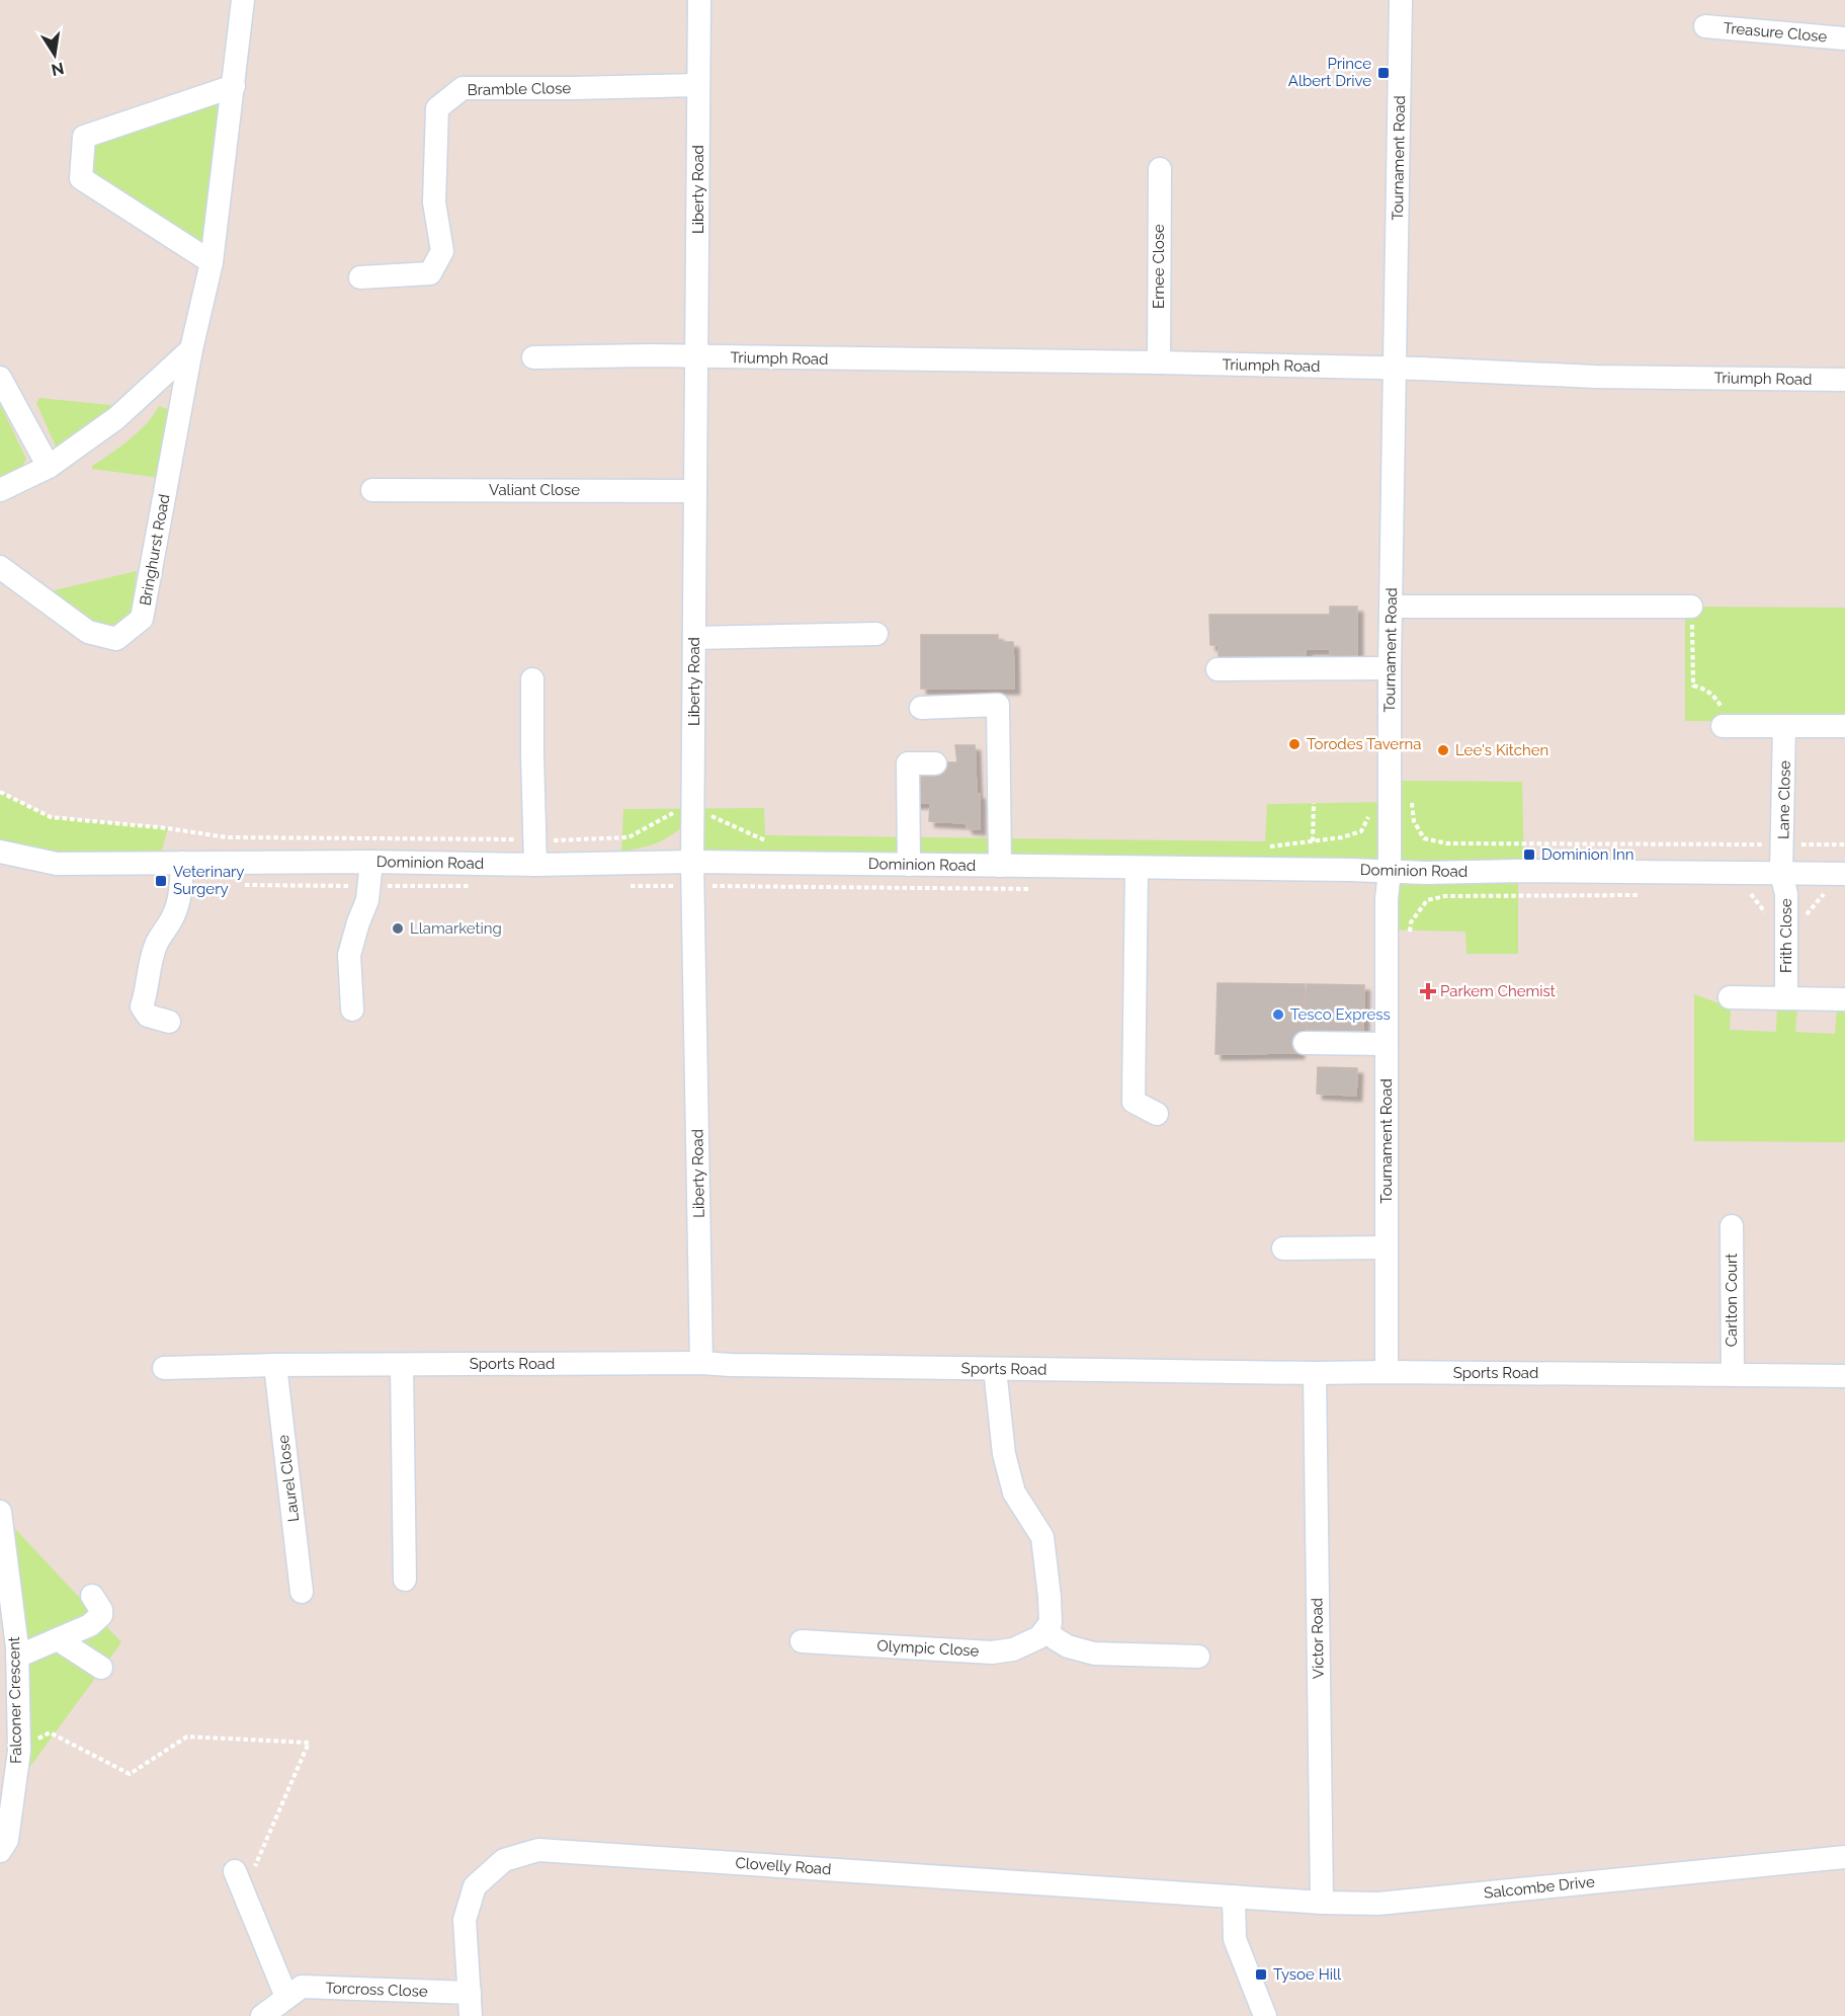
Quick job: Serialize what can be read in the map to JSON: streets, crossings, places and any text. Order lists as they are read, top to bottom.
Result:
{
  "streets": {
    "street": [
      "Treasure Close",
      "Bramble Close",
      "Tournament Road",
      "Liberty Road",
      "Ernee Close",
      "Triumph Road",
      "Valiant Close",
      "Bringhurst Road",
      "Lane Close",
      "Dominion Road",
      "Frith Close",
      "Carlton Court",
      "Sports Road",
      "Laurel Close",
      "Victor Road",
      "Olympic Close",
      "Falconer Crescent",
      "Clovelly Road",
      "Salcombe Drive",
      "Torcross Close"
    ]
  },
  "crossings": [
    ["Bramble Close", "Liberty Road"],
    ["Tournament Road", "Triumph Road"],
    ["Tournament Road", "Dominion Road"],
    ["Tournament Road", "Sports Road"],
    ["Liberty Road", "Triumph Road"],
    ["Liberty Road", "Valiant Close"],
    ["Liberty Road", "Dominion Road"],
    ["Liberty Road", "Sports Road"],
    ["Ernee Close", "Triumph Road"],
    ["Lane Close", "Dominion Road"],
    ["Lane Close", "Frith Close"],
    ["Dominion Road", "Frith Close"],
    ["Carlton Court", "Sports Road"],
    ["Sports Road", "Laurel Close"],
    ["Sports Road", "Victor Road"],
    ["Victor Road", "Salcombe Drive"],
    ["Clovelly Road", "Salcombe Drive"],
    ["Clovelly Road", "Torcross Close"]
  ],
  "places": {
    "transit": [
      "Prince Albert Drive",
      "Dominion Inn",
      "Veterinary Surgery",
      "Tysoe Hill"
    ],
    "other": [
      "Torodes Taverna",
      "Lee's Kitchen",
      "Llamarketing",
      "Tesco Express"
    ],
    "health": ["Parkem Chemist"]
  },
  "north": "bottom"
}
